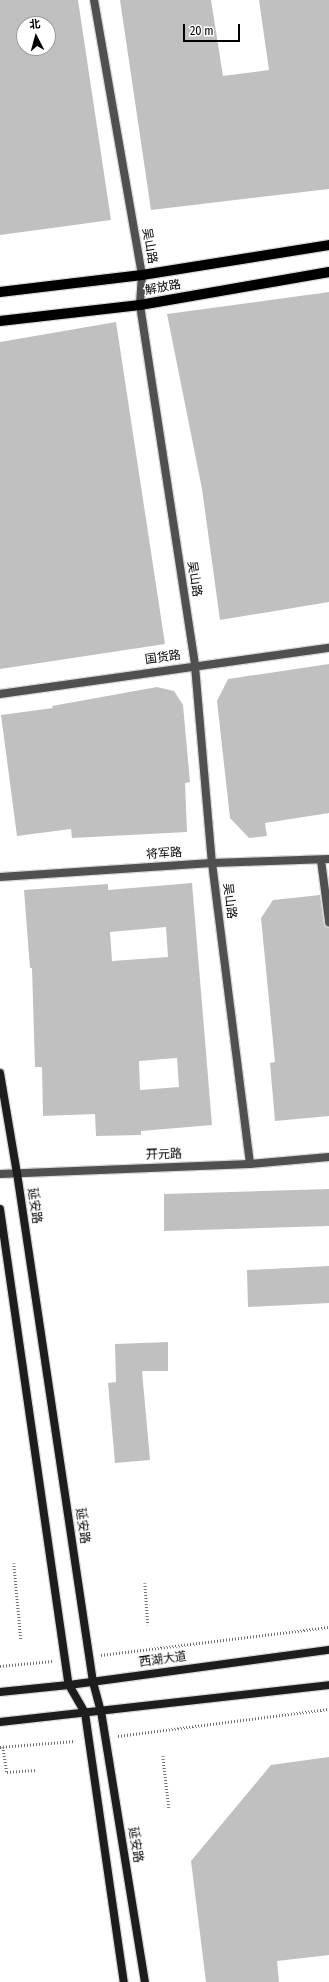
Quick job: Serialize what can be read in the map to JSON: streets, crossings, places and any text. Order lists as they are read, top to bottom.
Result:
{
  "streets": {
    "main road": ["解放路", "延安路", "西湖大道"],
    "street": [
      "吴山路",
      "国货路",
      "将军路",
      "开元路"
    ]
  },
  "crossings": [
    ["吴山路", "解放路"],
    ["吴山路", "国货路"],
    ["吴山路", "将军路"],
    ["吴山路", "开元路"],
    ["开元路", "延安路"],
    ["延安路", "西湖大道"]
  ],
  "scale_bar": "20 m",
  "north": "top"
}
